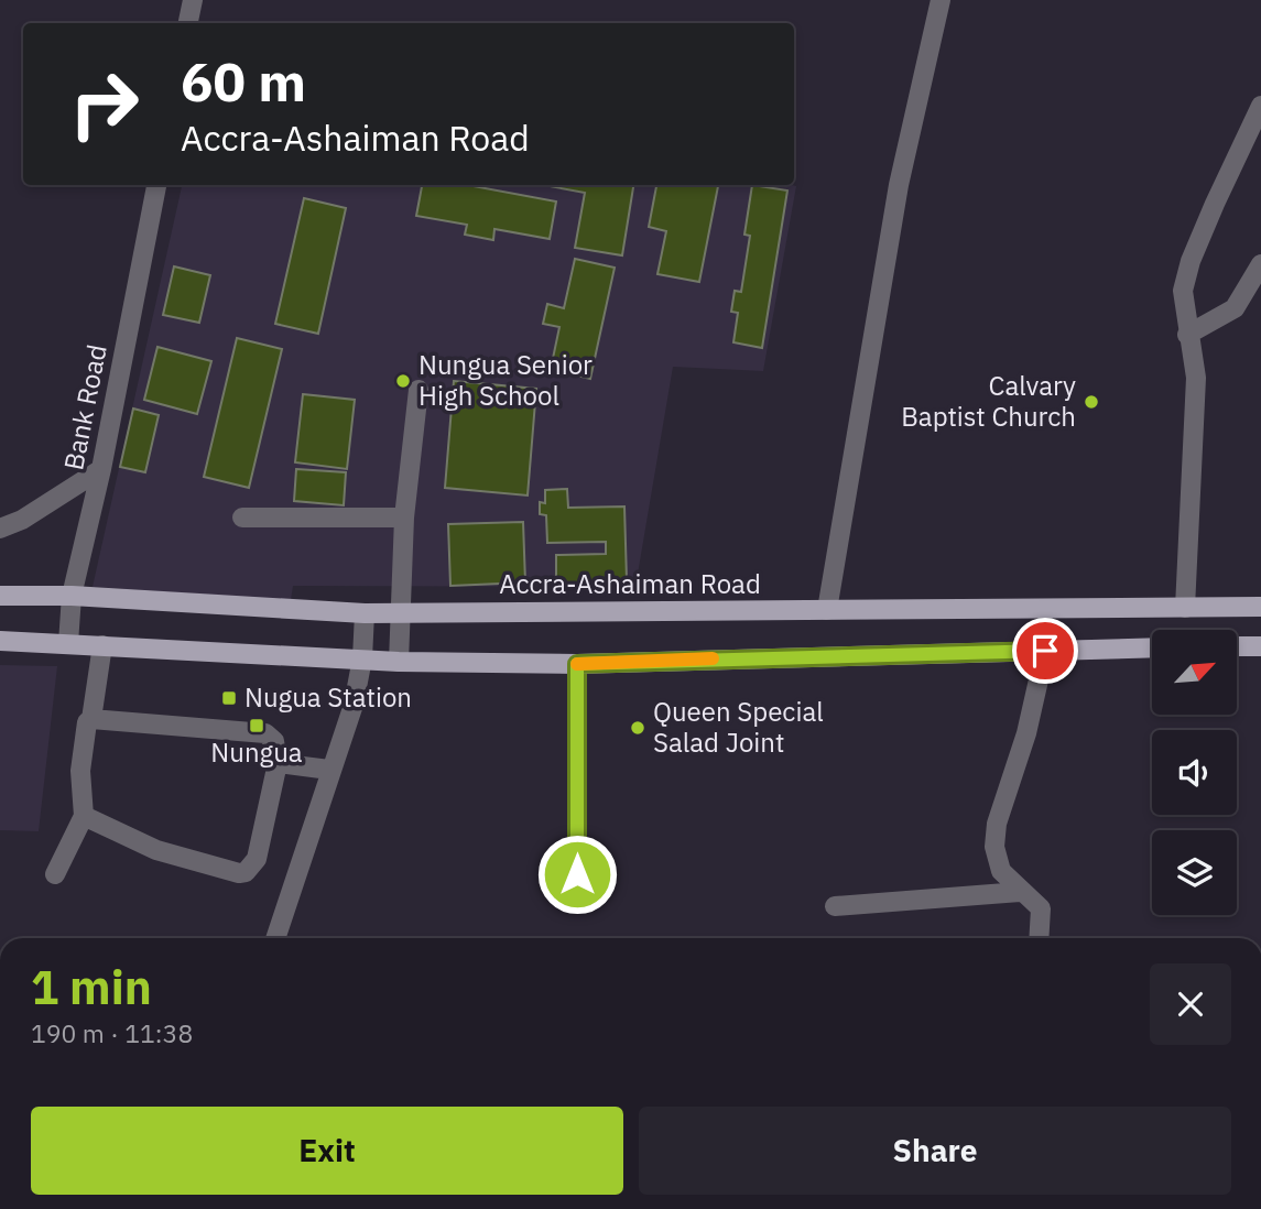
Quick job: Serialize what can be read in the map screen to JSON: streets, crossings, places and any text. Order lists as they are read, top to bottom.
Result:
{
  "streets": {
    "main road": ["Accra-Ashaiman Road"],
    "street": ["Bank Road"]
  },
  "crossings": [
    ["Bank Road", "Accra-Ashaiman Road"]
  ],
  "places": {
    "other": ["Nungua Senior High School", "Calvary Baptist Church", "Queen Special Salad Joint"],
    "transit": ["Nugua Station", "Nungua"]
  },
  "north": "top right",
  "page": {
    "turn": ["60 m", "Accra-Ashaiman Road"],
    "heading": ["1 min", "190 m · 11:38"],
    "buttons": ["Exit", "Share"]
  }
}
